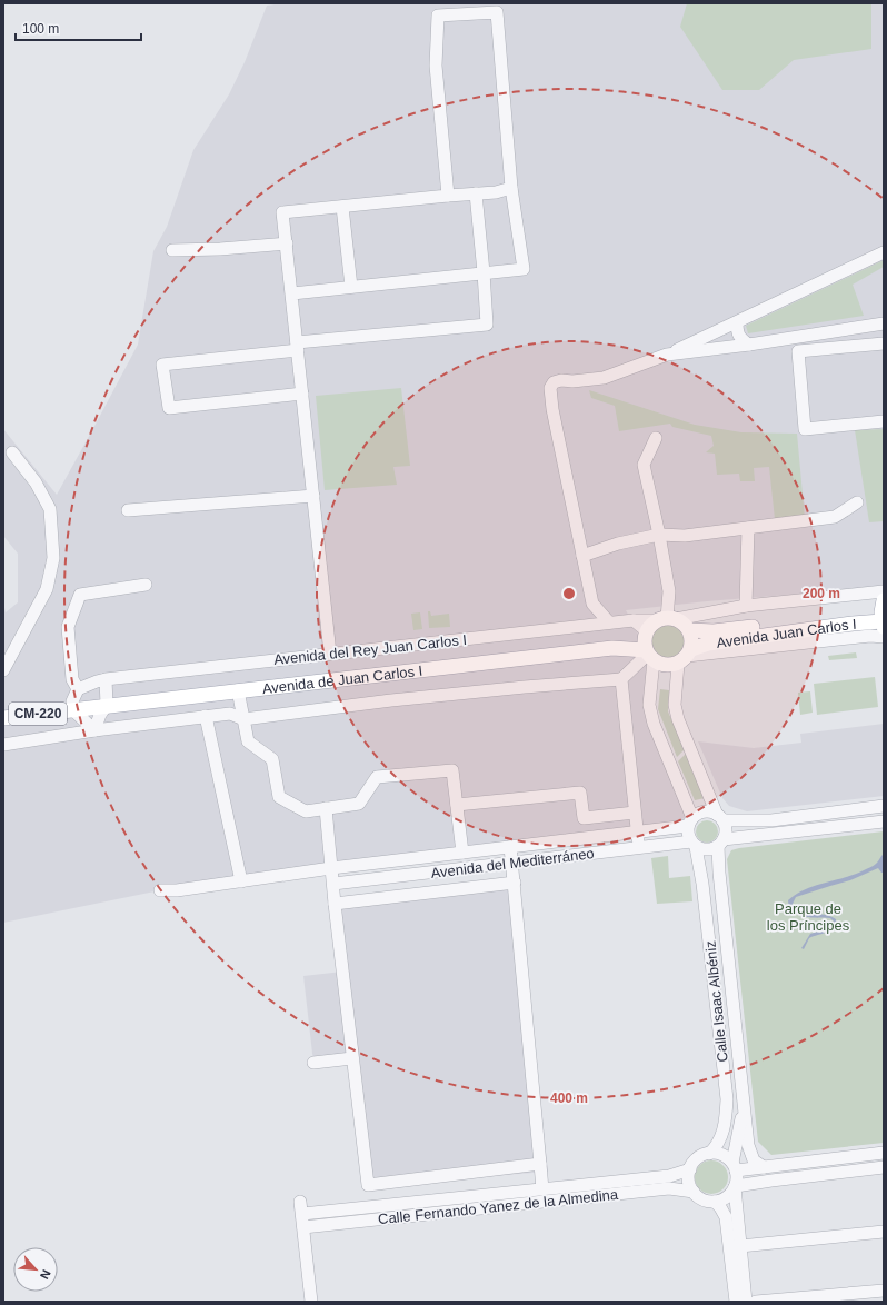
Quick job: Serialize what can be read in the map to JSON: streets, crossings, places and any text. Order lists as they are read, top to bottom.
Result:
{
  "streets": {
    "main road": ["Avenida Juan Carlos I", "Avenida de Juan Carlos I", "CM-220"],
    "street": [
      "Avenida del Rey Juan Carlos I",
      "Avenida del Mediterráneo",
      "Calle Isaac Albéniz",
      "Calle Fernando Yanez de la Almedina"
    ]
  },
  "crossings": [
    ["Avenida Juan Carlos I", "Avenida del Rey Juan Carlos I"],
    ["Avenida Juan Carlos I", "Avenida de Juan Carlos I"],
    ["Avenida del Rey Juan Carlos I", "Avenida de Juan Carlos I"],
    ["Avenida de Juan Carlos I", "CM-220"],
    ["Avenida del Mediterráneo", "Calle Isaac Albéniz"],
    ["Calle Isaac Albéniz", "Calle Fernando Yanez de la Almedina"]
  ],
  "parks": ["Parque de los Príncipes"],
  "scale_bar": "100 m",
  "north": "bottom right",
  "rings": ["200 m", "400 m"]
}
